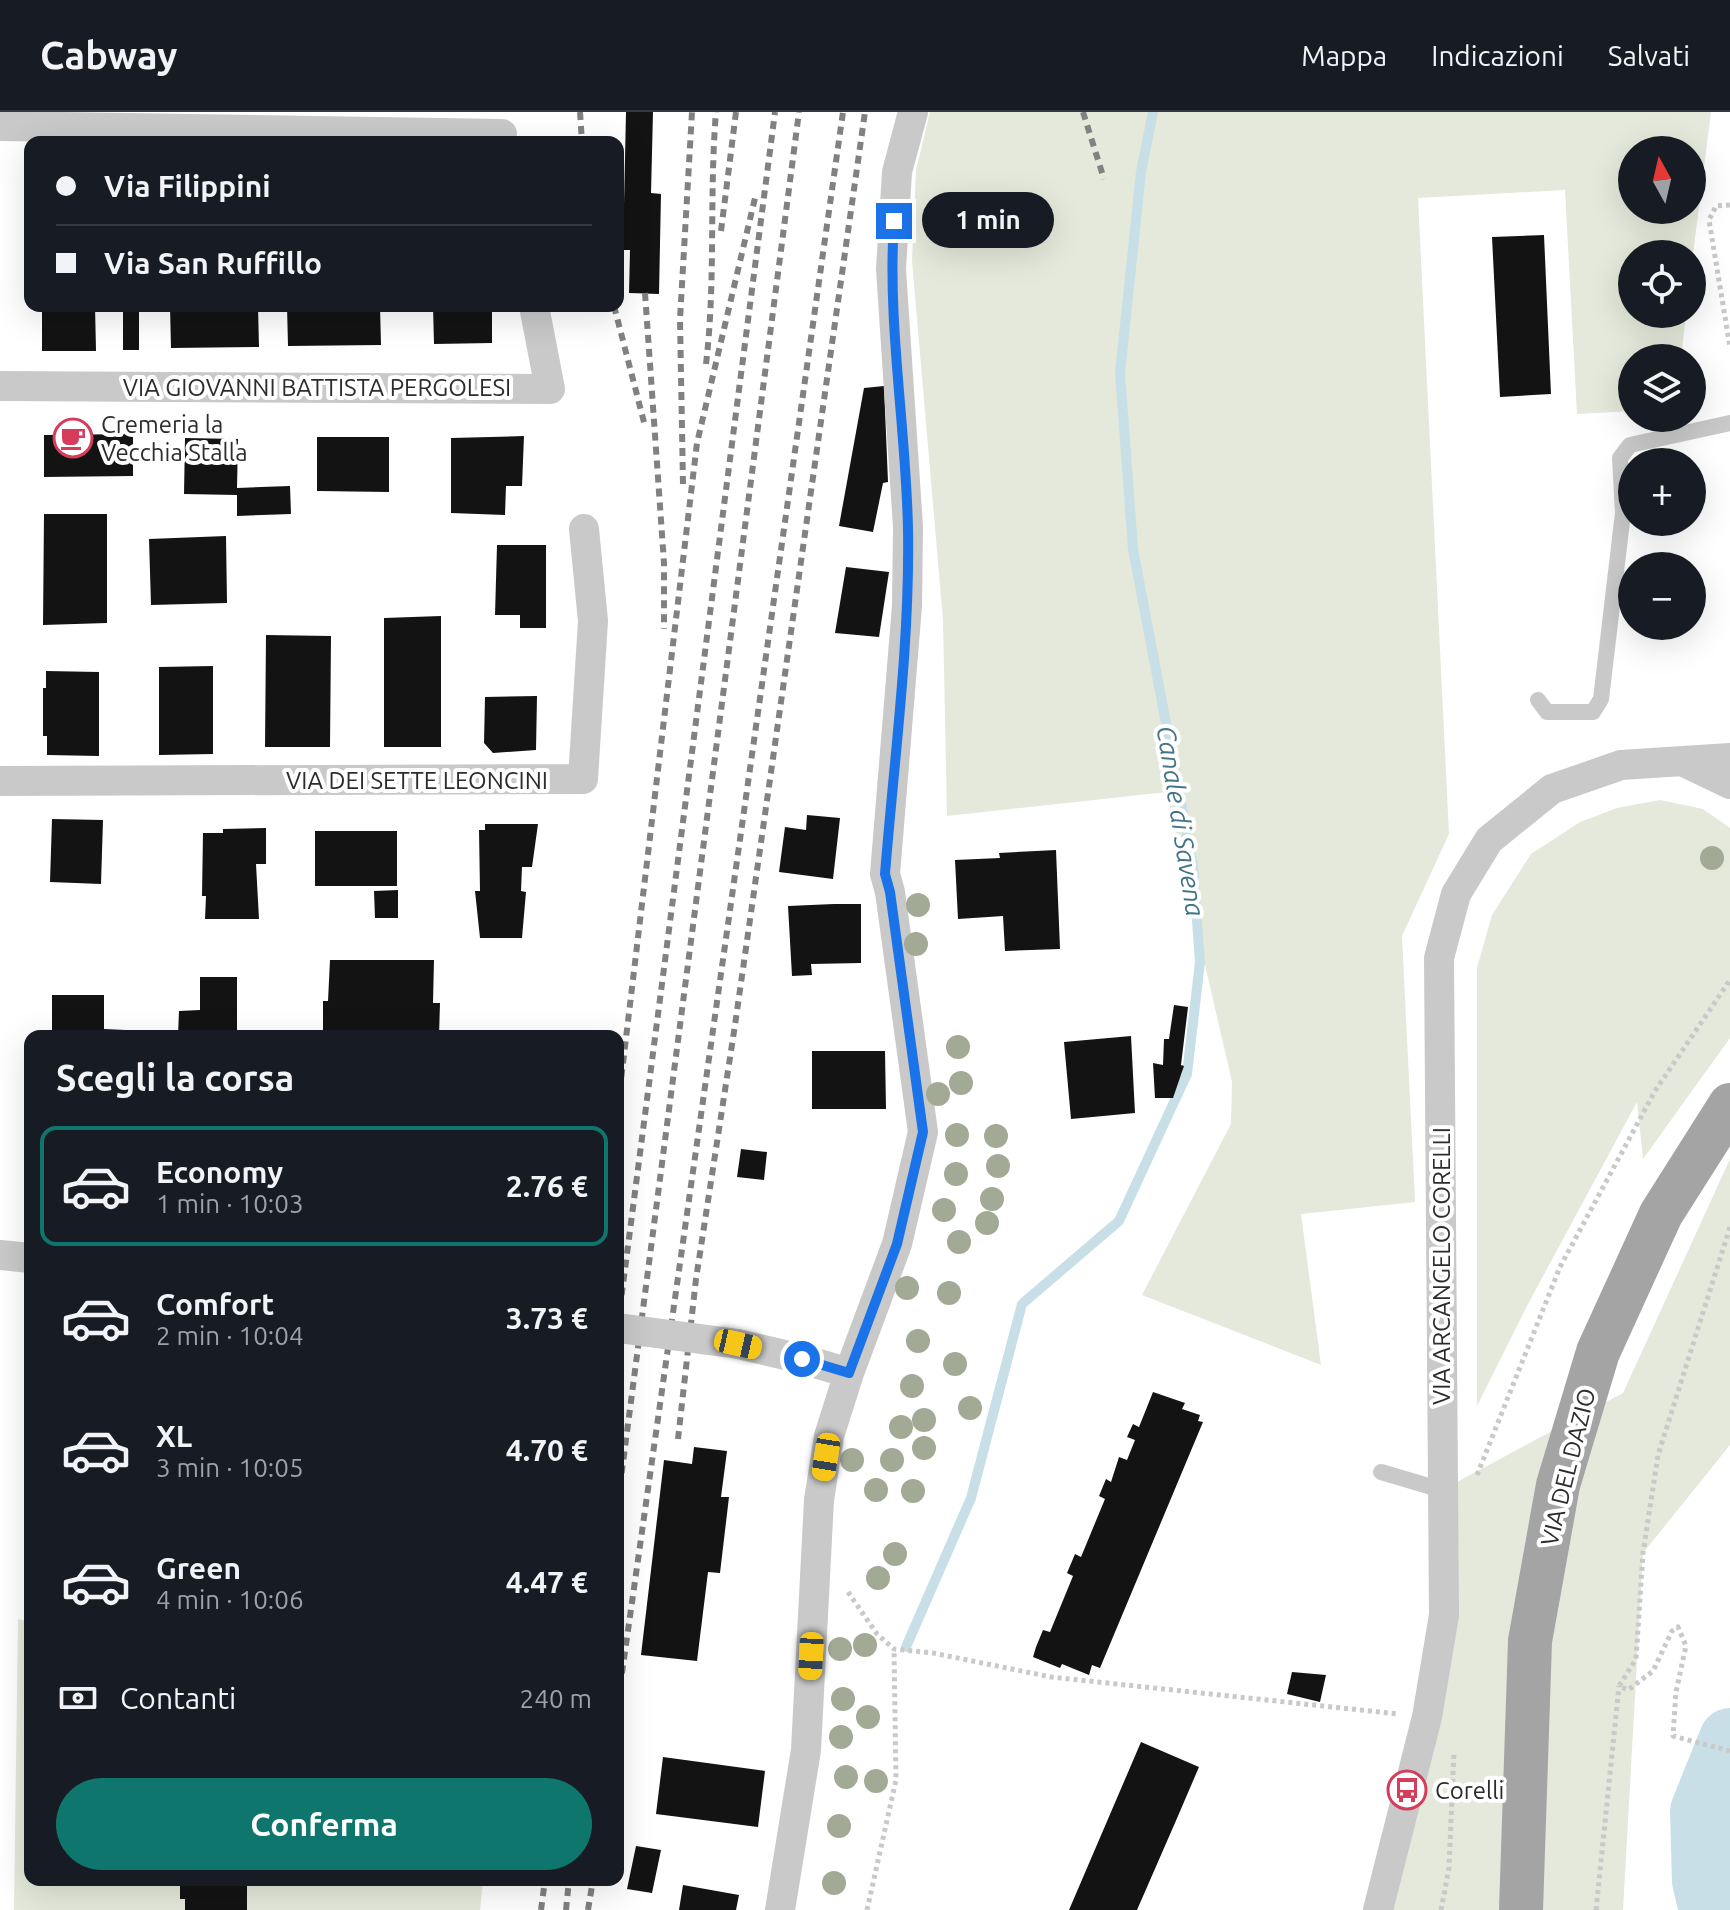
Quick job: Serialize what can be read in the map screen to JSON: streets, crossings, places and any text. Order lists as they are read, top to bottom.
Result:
{
  "streets": {
    "main road": ["VIA DEL DAZIO"],
    "street": ["VIA GIOVANNI BATTISTA PERGOLESI", "VIA DEI SETTE LEONCINI", "VIA ARCANGELO CORELLI"]
  },
  "water": ["Canale di Savena"],
  "places": {
    "cafe": ["Cremeria la Vecchia Stalla"],
    "bus stop": ["Corelli"]
  },
  "north": "top",
  "page": {
    "header": "Cabway",
    "nav": ["Mappa", "Indicazioni", "Salvati"],
    "map_buttons": ["+", "−"],
    "banner": ["Via Filippini", "Via San Ruffillo"],
    "bubble": "1 min",
    "heading": "Scegli la corsa",
    "list": [
      {
        "name": "Economy",
        "note": "1 min · 10:03",
        "value": "2.76 €"
      },
      {
        "name": "Comfort",
        "note": "2 min · 10:04",
        "value": "3.73 €"
      },
      {
        "name": "XL",
        "note": "3 min · 10:05",
        "value": "4.70 €"
      },
      {
        "name": "Green",
        "note": "4 min · 10:06",
        "value": "4.47 €"
      }
    ],
    "pay": ["Contanti", "240 m"],
    "buttons": "Conferma"
  }
}
